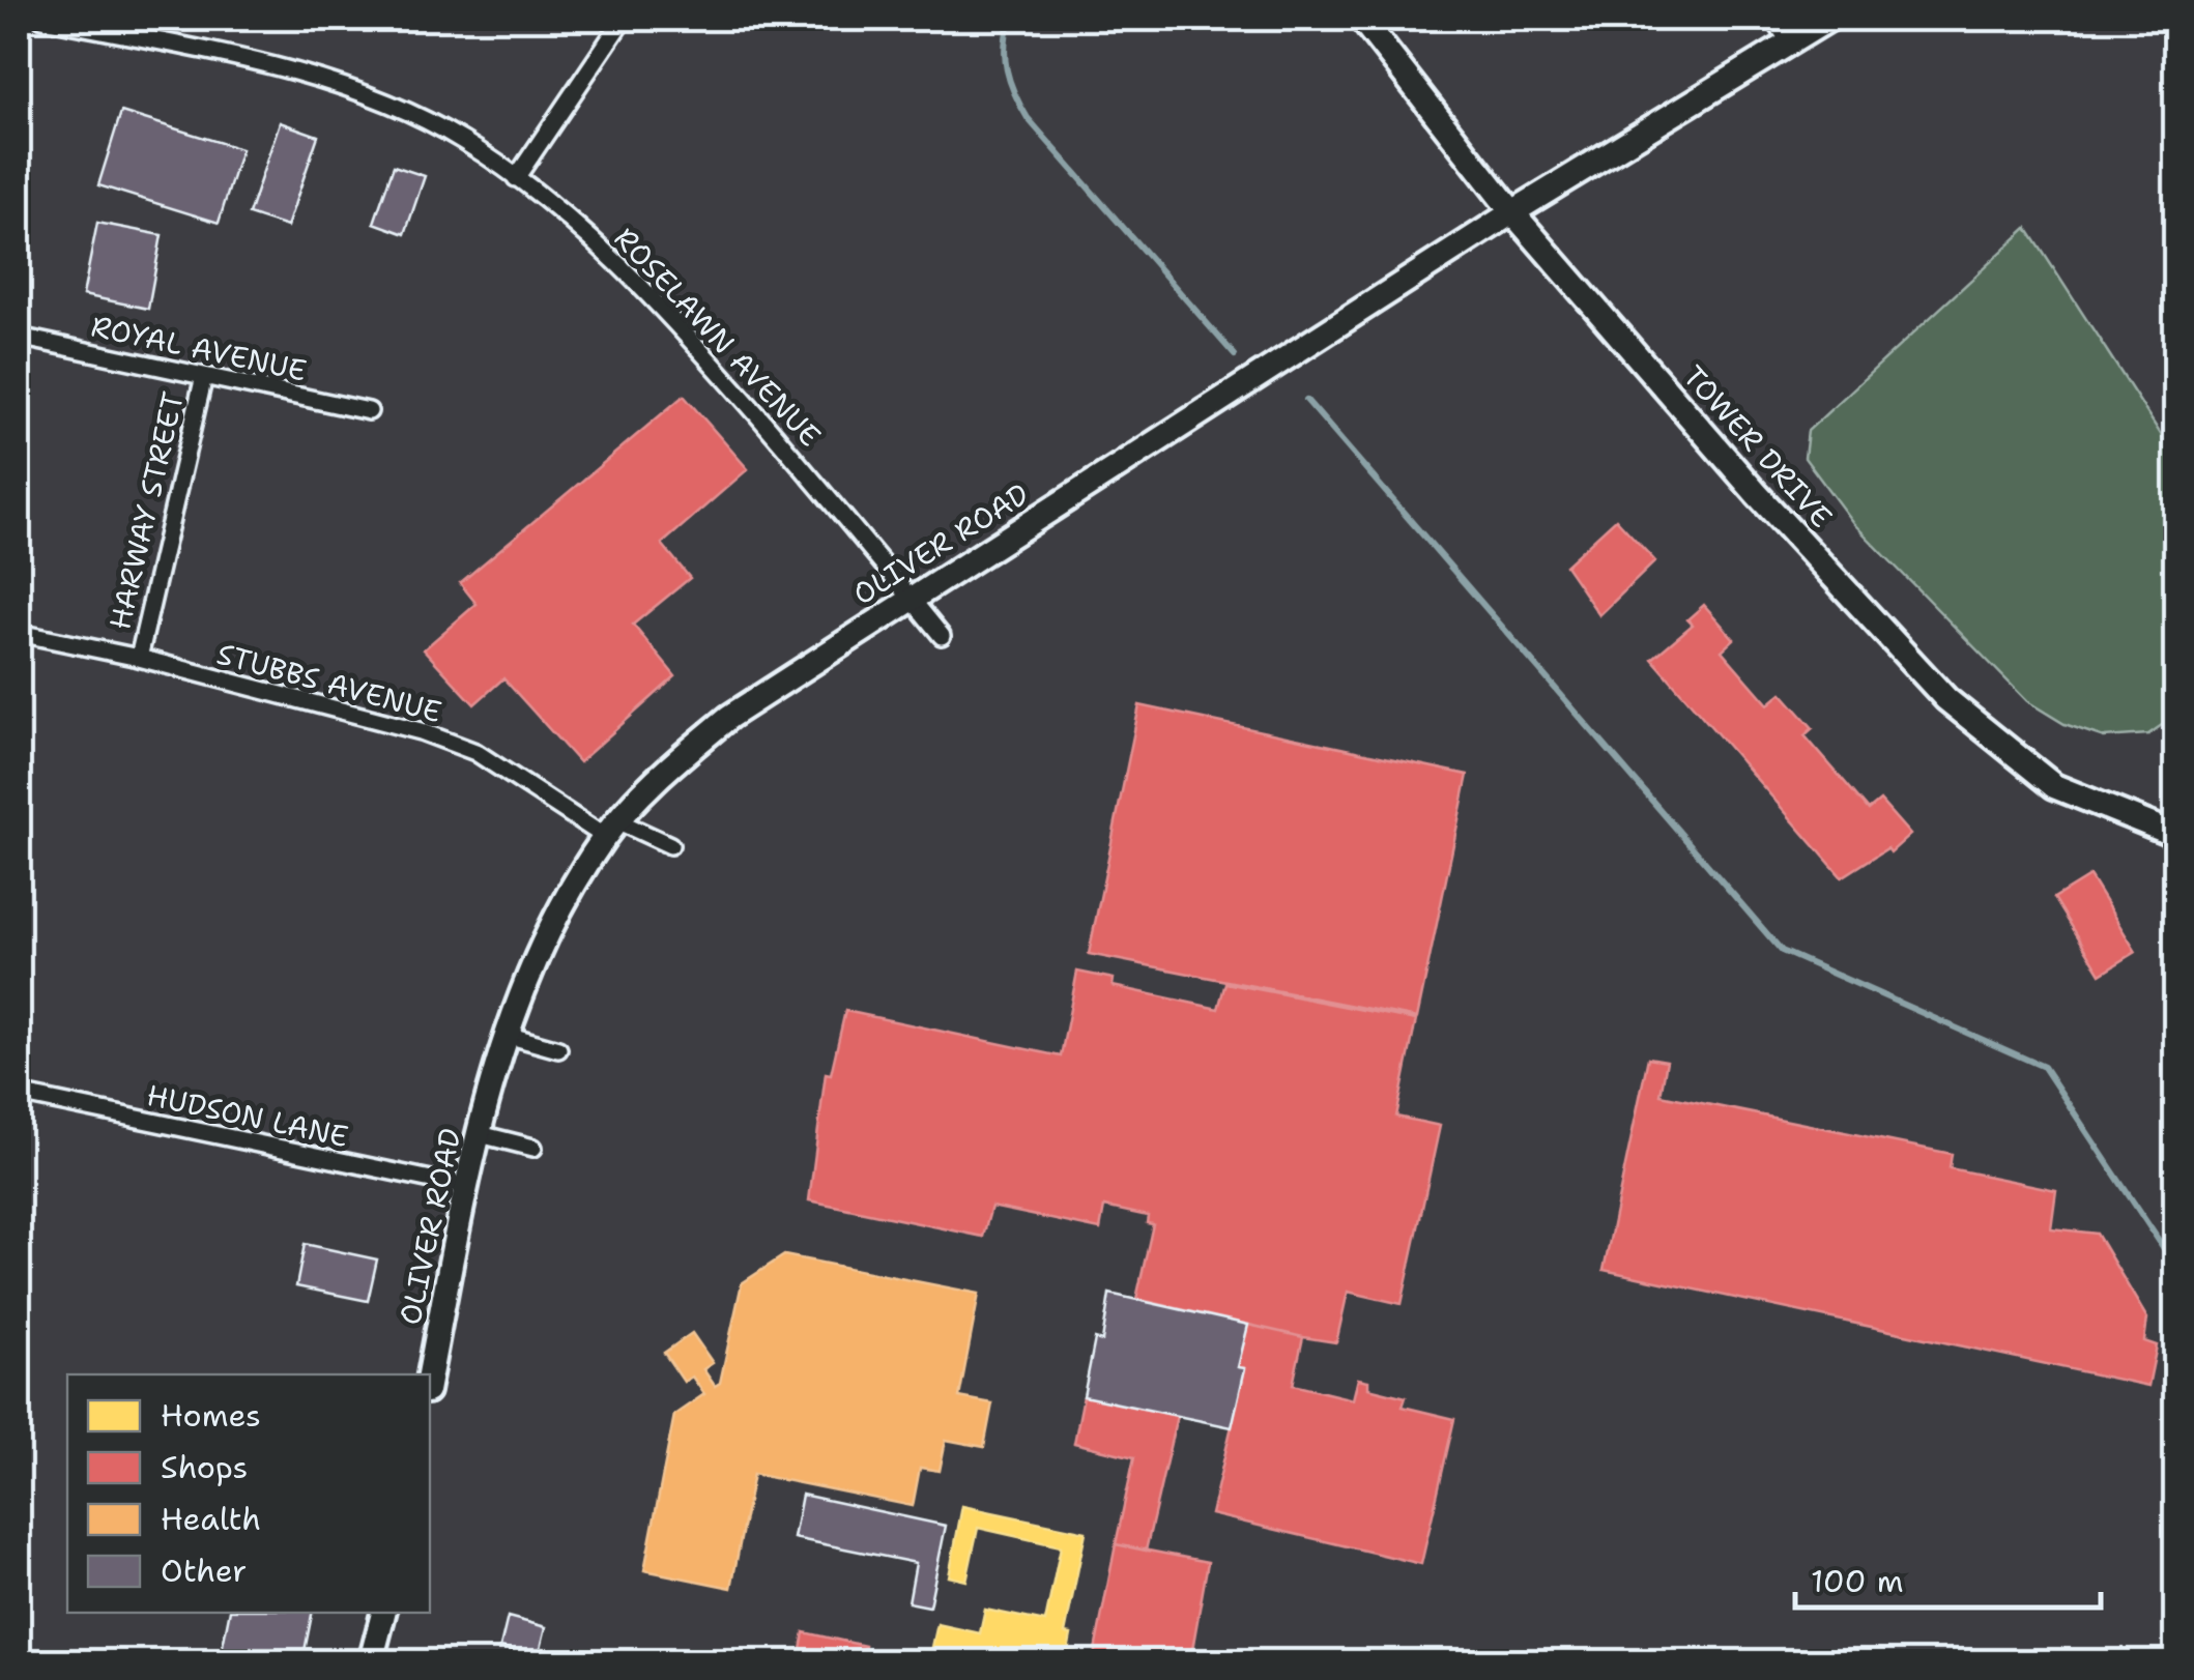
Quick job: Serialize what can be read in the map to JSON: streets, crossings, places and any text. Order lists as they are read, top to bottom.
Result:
{
  "streets": {
    "street": [
      "ROSELAWN AVENUE",
      "ROYAL AVENUE",
      "TOWER DRIVE",
      "HARWAY STREET",
      "OLIVER ROAD",
      "STUBBS AVENUE",
      "HUDSON LANE"
    ]
  },
  "crossings": [
    ["ROSELAWN AVENUE", "OLIVER ROAD"],
    ["ROYAL AVENUE", "HARWAY STREET"],
    ["TOWER DRIVE", "OLIVER ROAD"],
    ["HARWAY STREET", "STUBBS AVENUE"],
    ["OLIVER ROAD", "STUBBS AVENUE"],
    ["OLIVER ROAD", "HUDSON LANE"]
  ],
  "legend": [
    "Homes",
    "Shops",
    "Health",
    "Other"
  ],
  "scale_bar": "100 m"
}
